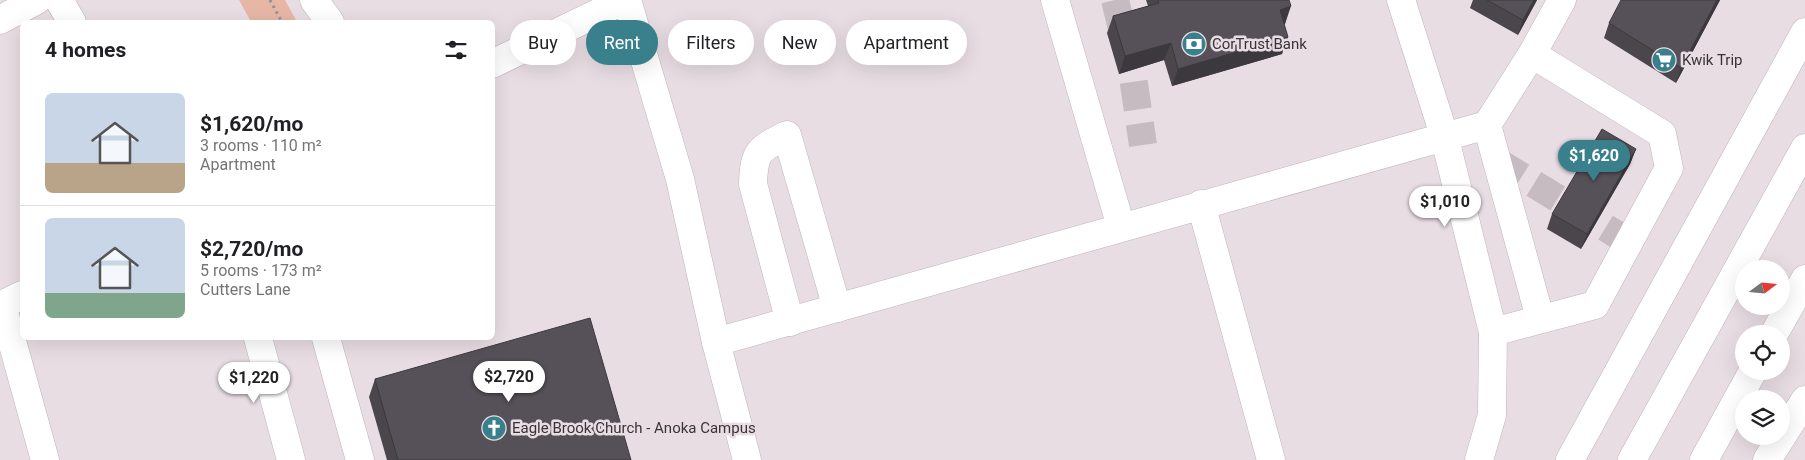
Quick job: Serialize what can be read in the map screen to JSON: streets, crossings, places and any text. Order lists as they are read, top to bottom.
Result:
{
  "places": {
    "bank": ["CorTrust Bank"],
    "supermarket": ["Kwik Trip"],
    "church": ["Eagle Brook Church - Anoka Campus"]
  },
  "north": "right",
  "page": {
    "chip": [
      "Buy",
      "Rent",
      "Filters",
      "New",
      "Apartment"
    ],
    "heading": "4 homes",
    "list": [
      {
        "name": "$1,620/mo",
        "note": "3 rooms · 110 m² · Apartment"
      },
      {
        "name": "$2,720/mo",
        "note": "5 rooms · 173 m² · Cutters Lane"
      }
    ],
    "price": [
      "$1,620",
      "$1,010",
      "$2,720",
      "$1,220"
    ]
  }
}
